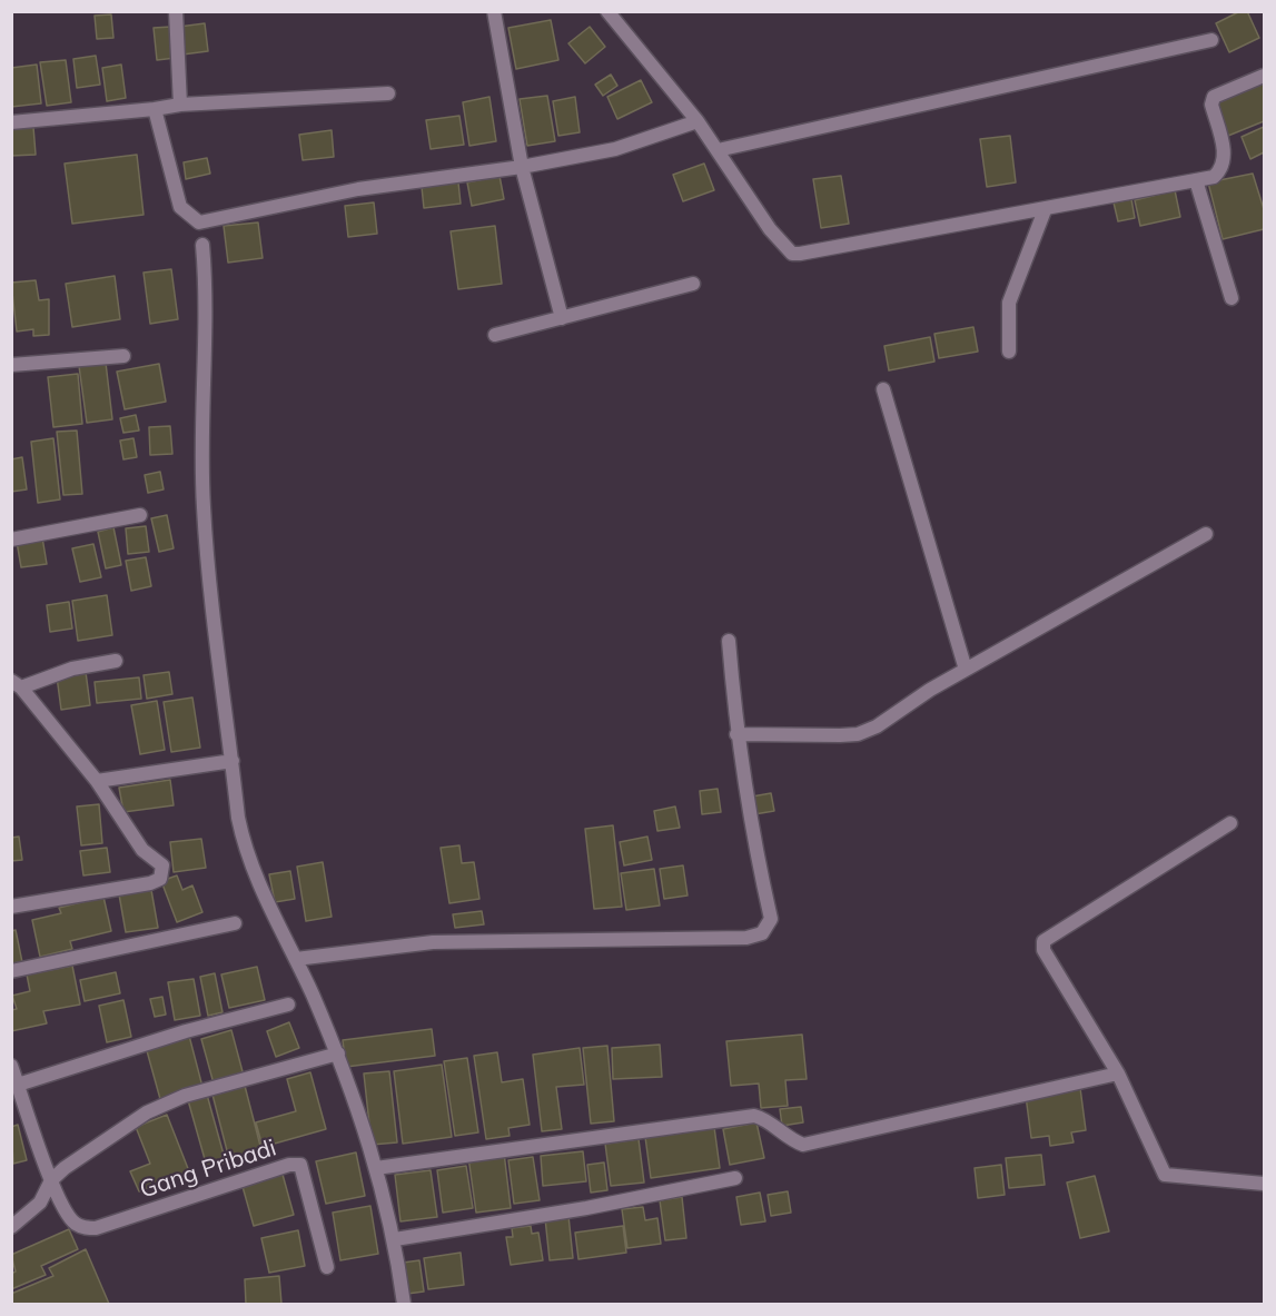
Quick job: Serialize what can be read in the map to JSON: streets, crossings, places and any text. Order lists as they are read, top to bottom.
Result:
{
  "streets": {
    "street": ["Gang Pribadi"]
  }
}
